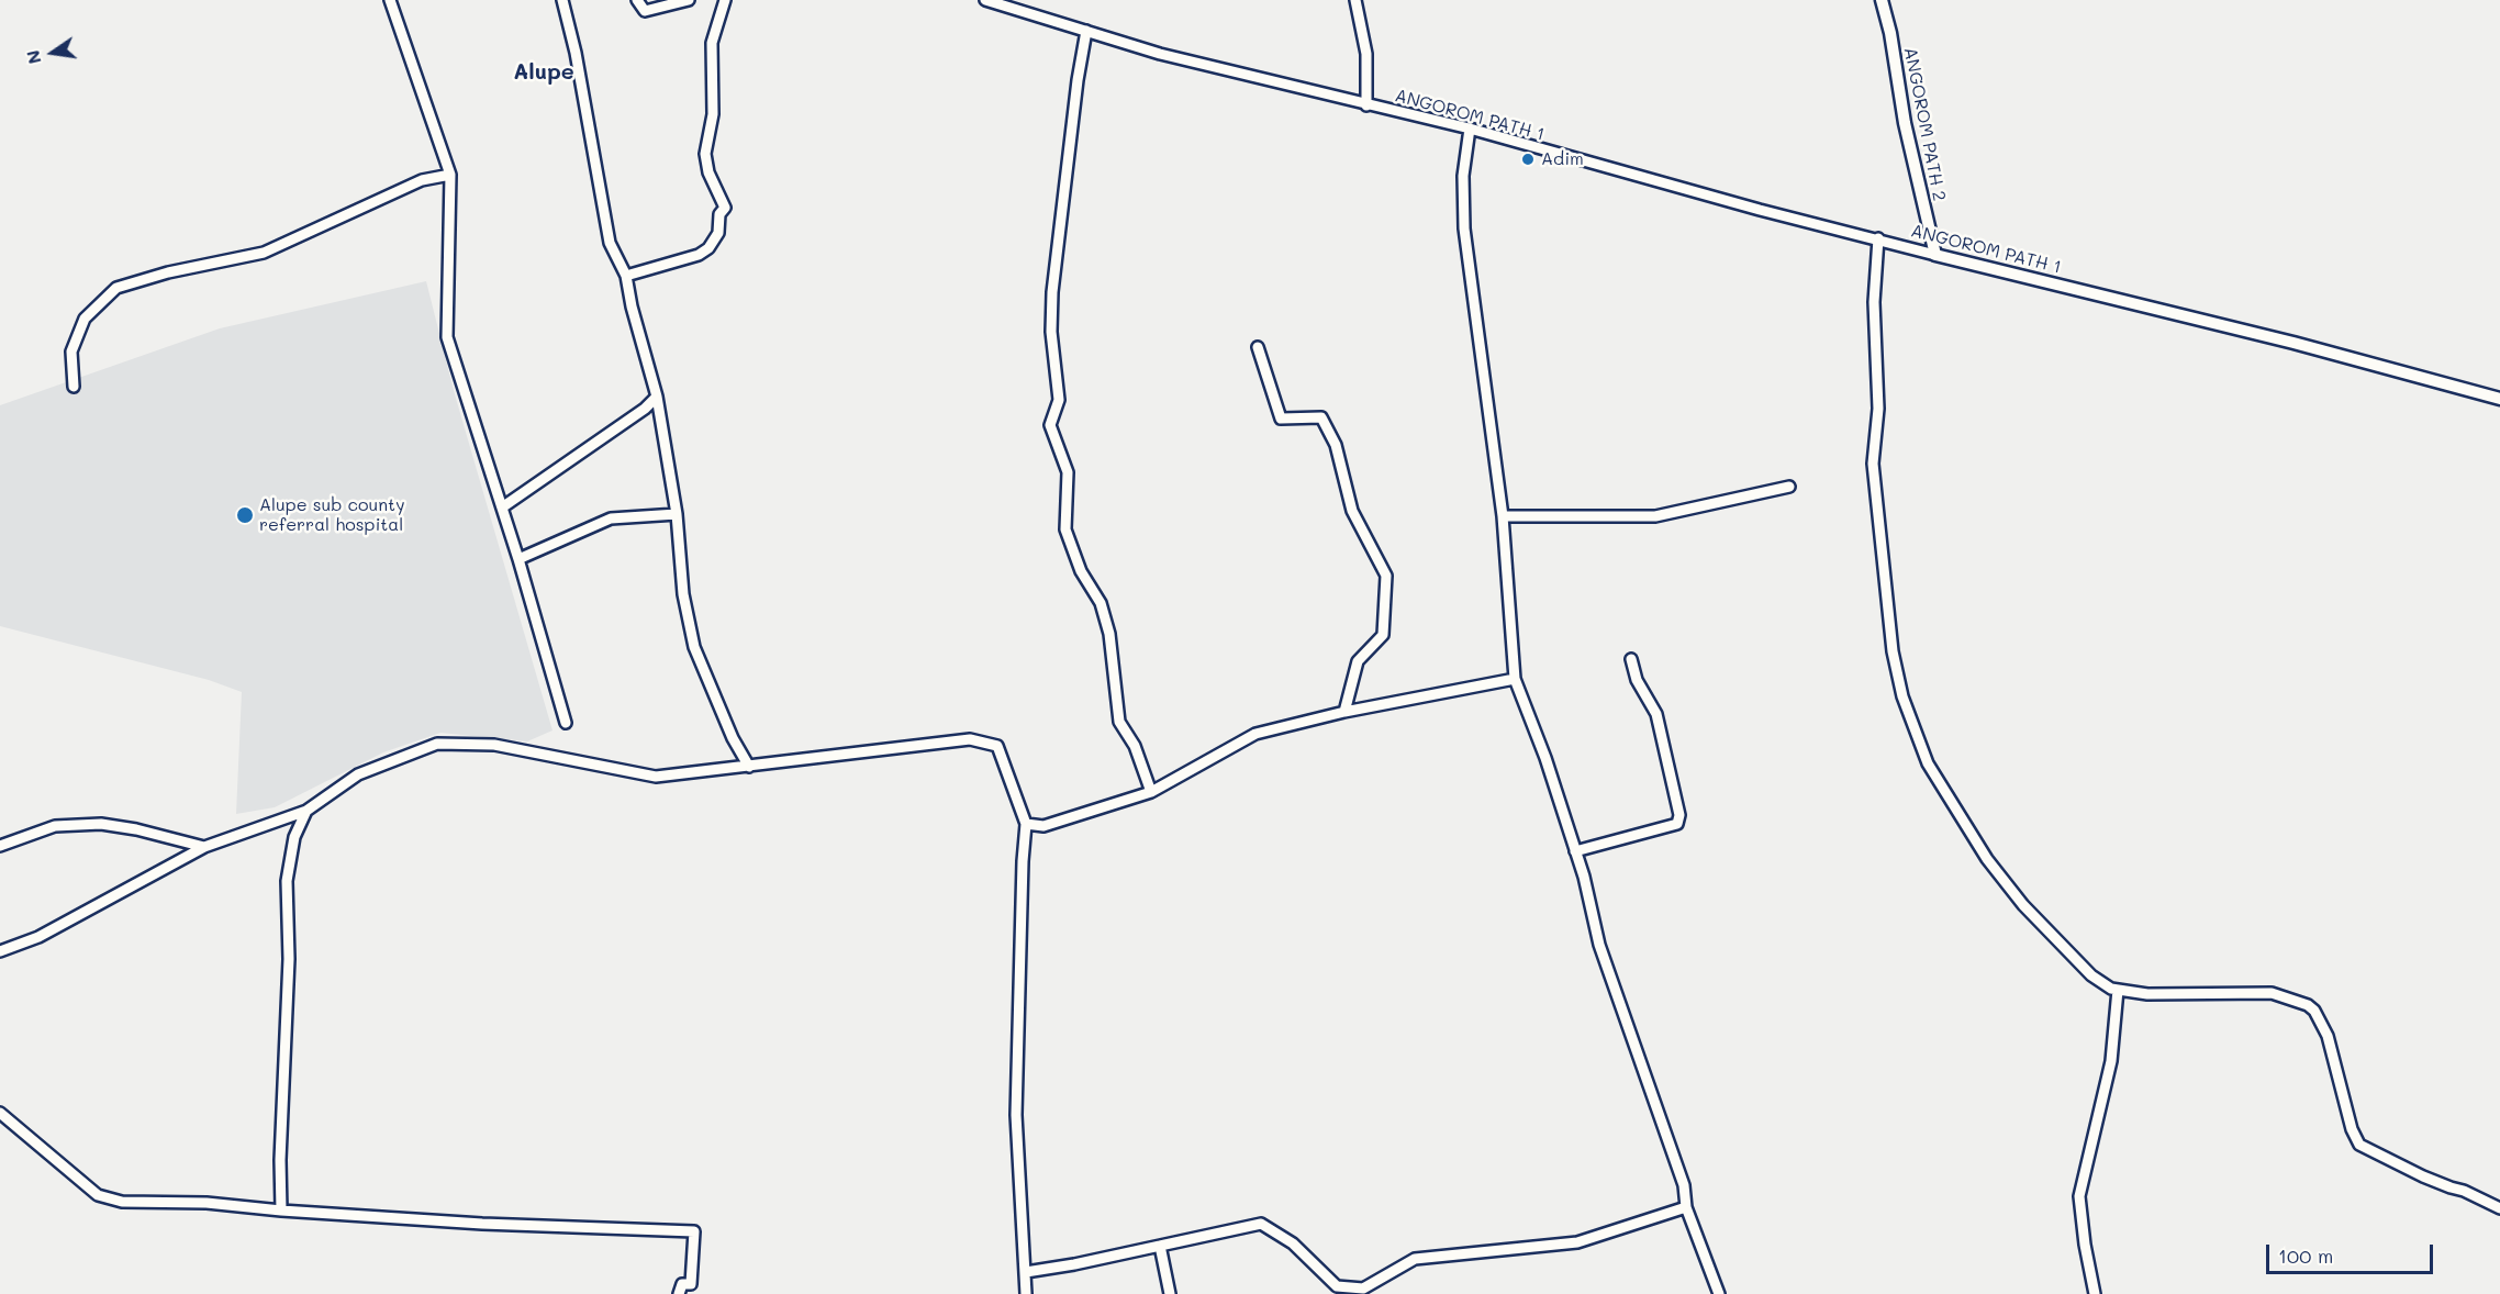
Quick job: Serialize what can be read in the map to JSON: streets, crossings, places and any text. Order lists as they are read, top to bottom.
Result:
{
  "streets": {
    "street": ["ANGOROM PATH 1", "ANGOROM PATH 2"]
  },
  "crossings": [
    ["ANGOROM PATH 1", "ANGOROM PATH 2"]
  ],
  "districts": ["Alupe"],
  "places": ["Adim", "Alupe sub county referral hospital"],
  "scale_bar": "100 m",
  "north": "left"
}
